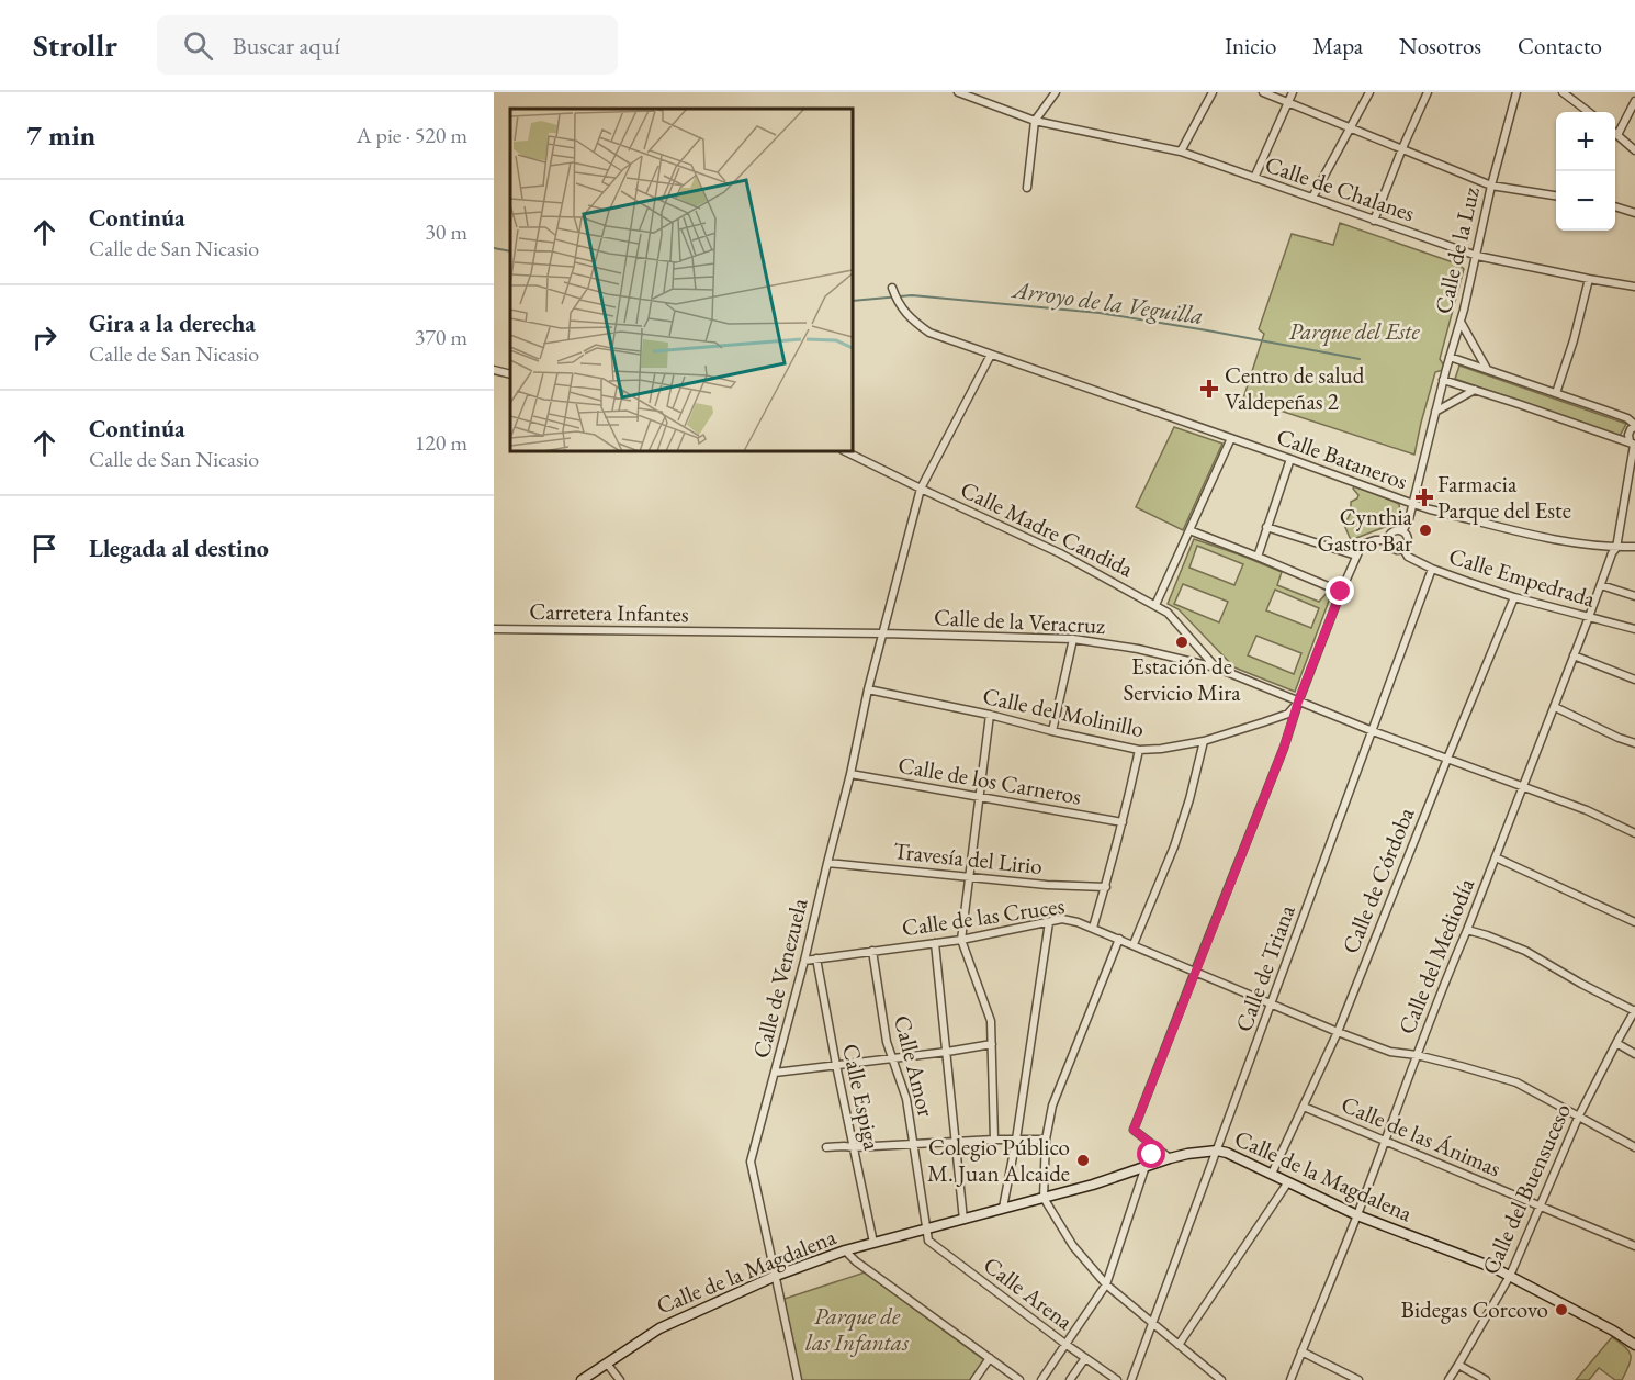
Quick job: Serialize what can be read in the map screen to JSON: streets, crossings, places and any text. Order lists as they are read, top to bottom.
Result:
{
  "streets": {
    "street": [
      "Calle de Chalanes",
      "Calle de la Luz",
      "Calle Bataneros",
      "Calle Madre Candida",
      "Calle Empedrada",
      "Carretera Infantes",
      "Calle de la Veracruz",
      "Calle del Molinillo",
      "Calle de los Carneros",
      "Travesía del Lirio",
      "Calle de Córdoba",
      "Calle de las Cruces",
      "Calle del Mediodía",
      "Calle de Triana",
      "Calle de Venezuela",
      "Calle Amor",
      "Calle Espiga",
      "Calle de las Ánimas",
      "Calle de la Magdalena",
      "Calle del Buensuceso",
      "Calle Arena"
    ]
  },
  "crossings": [
    ["Calle de Chalanes", "Calle de la Luz"],
    ["Calle de la Luz", "Calle Bataneros"],
    ["Calle de la Luz", "Calle Empedrada"],
    ["Calle Bataneros", "Calle del Mediodía"],
    ["Calle Bataneros", "Calle de Venezuela"],
    ["Calle Madre Candida", "Calle de la Veracruz"],
    ["Calle Madre Candida", "Calle de Venezuela"],
    ["Calle Empedrada", "Calle de Córdoba"],
    ["Calle Empedrada", "Calle del Mediodía"],
    ["Calle Empedrada", "Calle de Triana"],
    ["Carretera Infantes", "Calle de la Veracruz"],
    ["Calle de la Veracruz", "Calle del Molinillo"],
    ["Calle de la Veracruz", "Calle de Córdoba"],
    ["Calle de la Veracruz", "Calle del Mediodía"],
    ["Calle de la Veracruz", "Calle de Triana"],
    ["Calle de la Veracruz", "Calle de Venezuela"],
    ["Calle del Molinillo", "Calle de Venezuela"],
    ["Calle de los Carneros", "Calle de Venezuela"],
    ["Travesía del Lirio", "Calle de Venezuela"],
    ["Calle de Córdoba", "Calle de las Cruces"],
    ["Calle de Córdoba", "Calle de las Ánimas"],
    ["Calle de Córdoba", "Calle de la Magdalena"],
    ["Calle de las Cruces", "Calle del Mediodía"],
    ["Calle de las Cruces", "Calle de Triana"],
    ["Calle de las Cruces", "Calle de Venezuela"],
    ["Calle de las Cruces", "Calle Amor"],
    ["Calle de las Cruces", "Calle Espiga"],
    ["Calle de las Cruces", "Calle del Buensuceso"],
    ["Calle del Mediodía", "Calle de las Ánimas"],
    ["Calle del Mediodía", "Calle de la Magdalena"],
    ["Calle de Triana", "Calle de la Magdalena"],
    ["Calle de Venezuela", "Calle de la Magdalena"],
    ["Calle Amor", "Calle de la Magdalena"],
    ["Calle Amor", "Calle Arena"],
    ["Calle Espiga", "Calle de la Magdalena"],
    ["Calle de las Ánimas", "Calle del Buensuceso"],
    ["Calle de la Magdalena", "Calle del Buensuceso"],
    ["Calle de la Magdalena", "Calle Arena"]
  ],
  "water": ["Arroyo de la Veguilla"],
  "parks": ["Parque del Este", "Parque de las Infantas"],
  "places": {
    "health": ["Centro de salud Valdepeñas 2", "Farmacia Parque del Este"],
    "other": [
      "Cynthia Gastro Bar",
      "Estación de Servicio Mira",
      "Colegio Público M. Juan Alcaide",
      "Bidegas Corcovo"
    ]
  },
  "page": {
    "header": "Strollr",
    "search": "Buscar aquí",
    "nav": [
      "Inicio",
      "Mapa",
      "Nosotros",
      "Contacto"
    ],
    "heading": ["7 min", "A pie · 520 m"],
    "map_buttons": ["+", "−"],
    "list": [
      ["Continúa", "Calle de San Nicasio", "30 m"],
      ["Gira a la derecha", "Calle de San Nicasio", "370 m"],
      ["Continúa", "Calle de San Nicasio", "120 m"],
      "Llegada al destino"
    ]
  }
}
